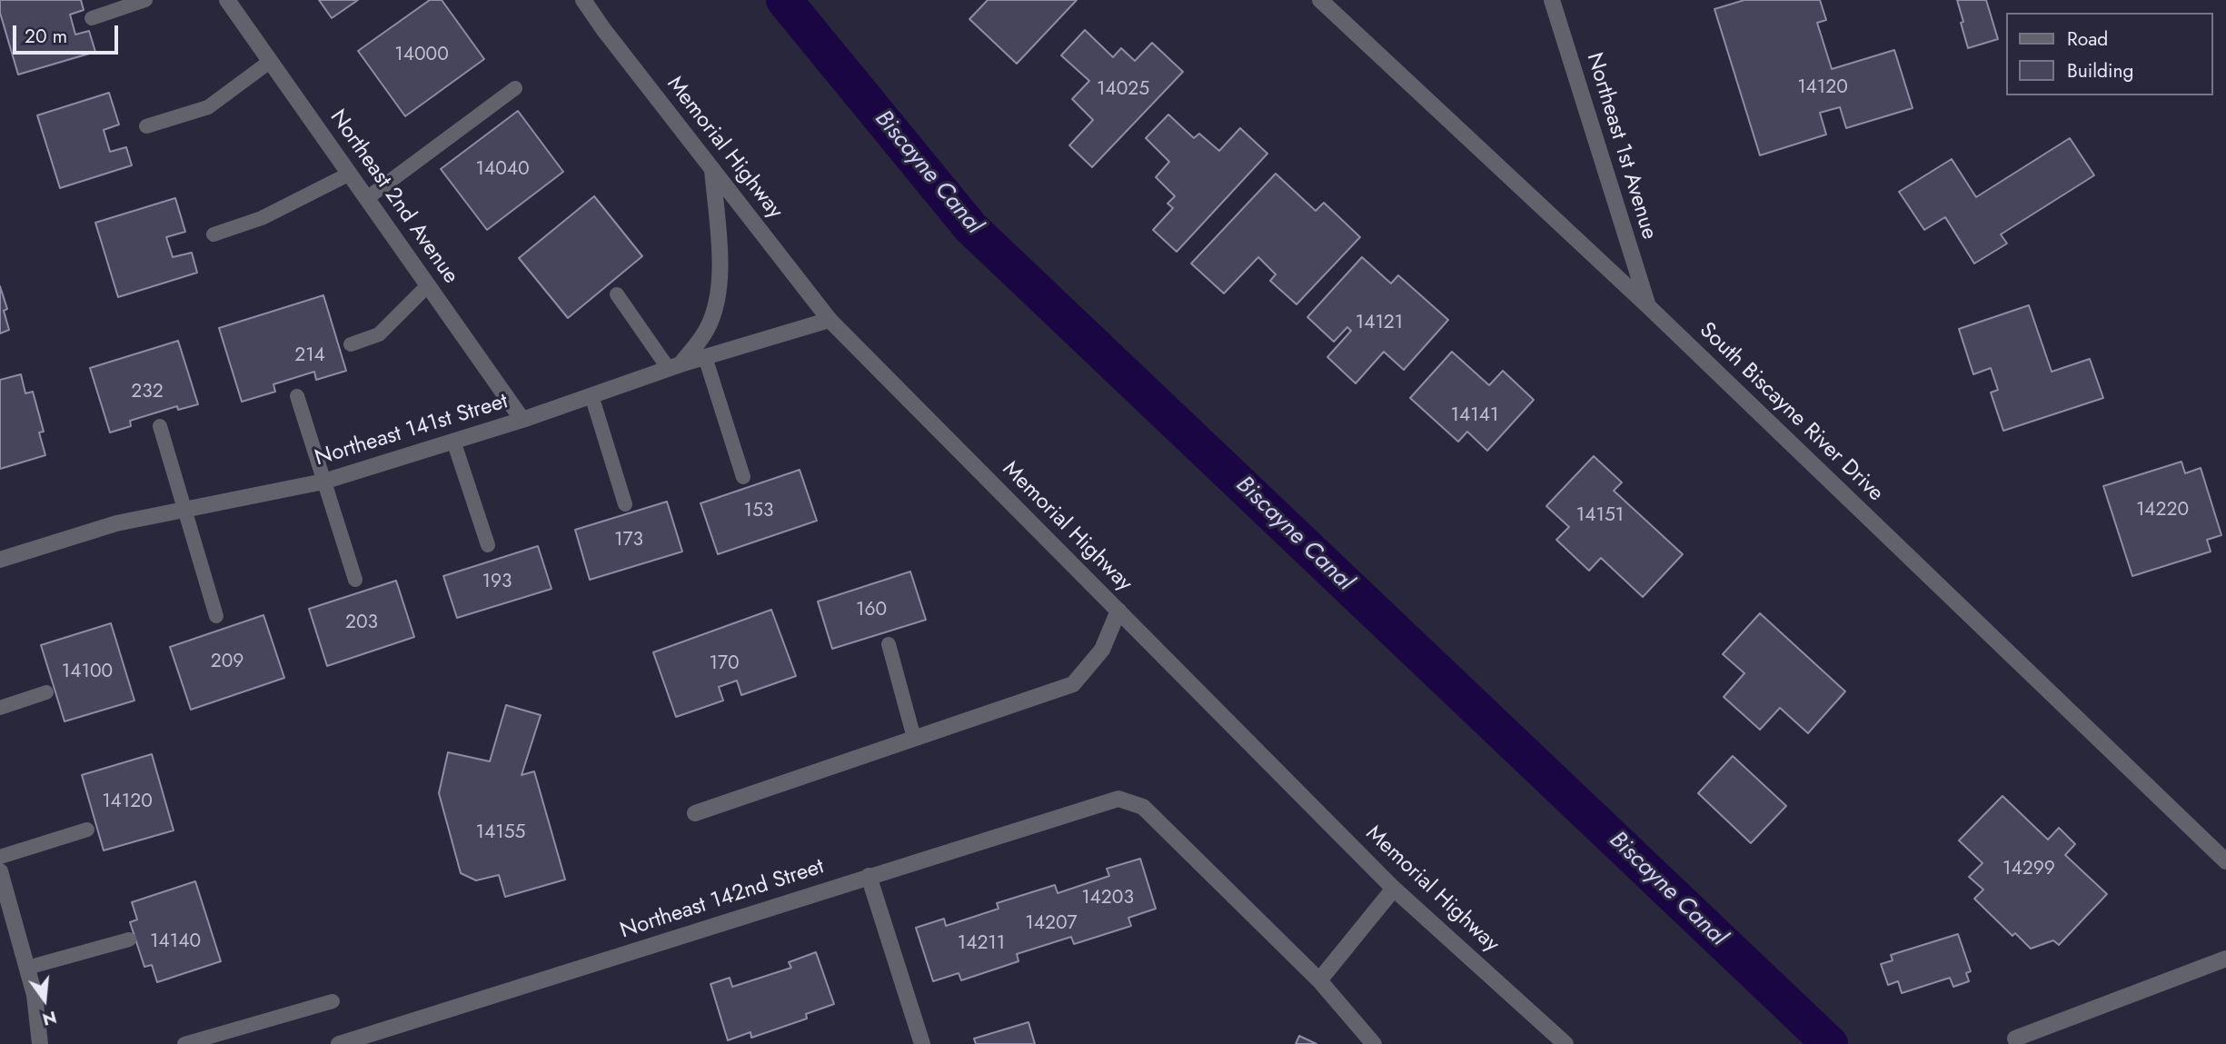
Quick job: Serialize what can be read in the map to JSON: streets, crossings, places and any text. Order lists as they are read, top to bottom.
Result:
{
  "streets": {
    "street": [
      "Northeast 1st Avenue",
      "Memorial Highway",
      "Northeast 2nd Avenue",
      "South Biscayne River Drive",
      "Northeast 141st Street",
      "Northeast 142nd Street"
    ]
  },
  "crossings": [
    ["Northeast 1st Avenue", "South Biscayne River Drive"],
    ["Memorial Highway", "Northeast 141st Street"],
    ["Northeast 2nd Avenue", "Northeast 141st Street"]
  ],
  "water": ["Biscayne Canal"],
  "house_numbers": [
    "14000",
    "14120",
    "14025",
    "14040",
    "14121",
    "214",
    "232",
    "14141",
    "14220",
    "153",
    "14151",
    "173",
    "193",
    "160",
    "203",
    "209",
    "170",
    "14100",
    "14120",
    "14155",
    "14299",
    "14203",
    "14207",
    "14140",
    "14211"
  ],
  "legend": ["Road", "Building"],
  "scale_bar": "20 m",
  "north": "bottom"
}
